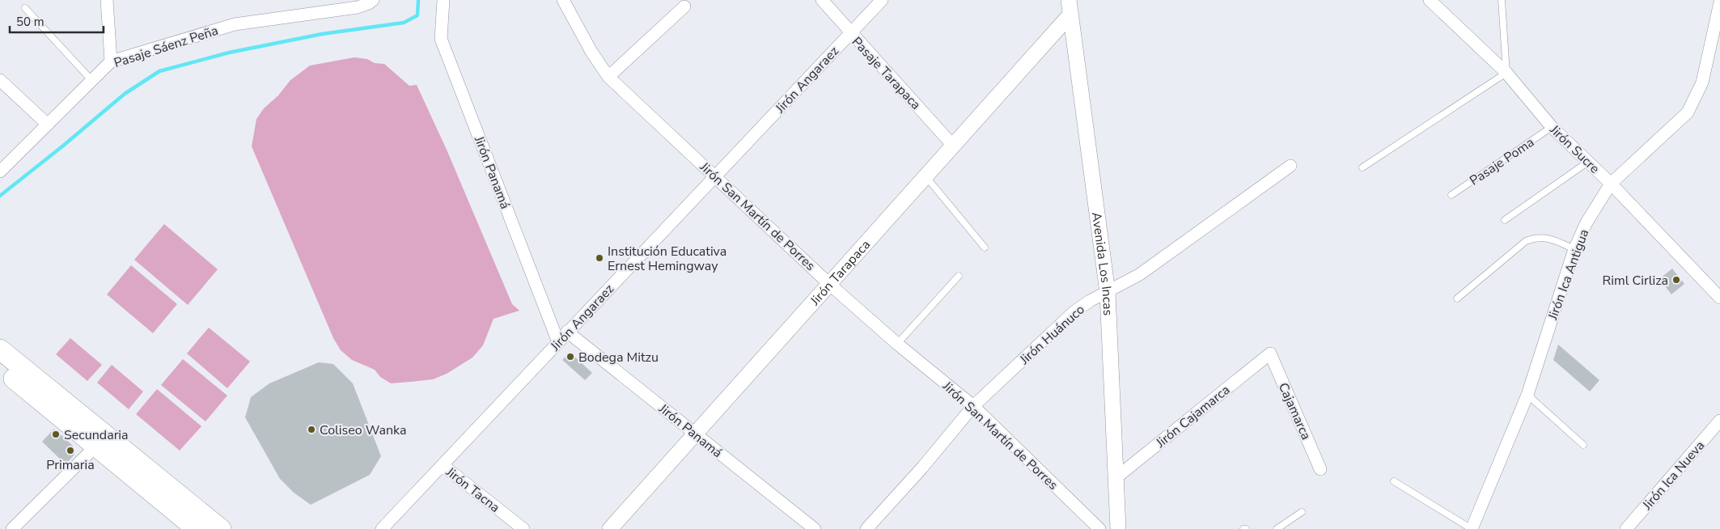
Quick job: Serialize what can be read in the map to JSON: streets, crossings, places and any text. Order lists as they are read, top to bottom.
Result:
{
  "streets": {
    "street": [
      "Pasaje Sáenz Peña",
      "Pasaje Tarapaca",
      "Jirón Angaraez",
      "Jirón Sucre",
      "Jirón Panamá",
      "Jirón San Martín de Porres",
      "Avenida Los Incas",
      "Jirón Tarapaca",
      "Jirón Ica Antigua",
      "Jirón Huánuco",
      "Cajamarca",
      "Jirón Cajamarca",
      "Jirón Ica Nueva",
      "Jirón Tacna"
    ],
    "lane": ["Pasaje Poma"]
  },
  "crossings": [
    ["Pasaje Tarapaca", "Jirón Angaraez"],
    ["Pasaje Tarapaca", "Jirón Tarapaca"],
    ["Jirón Angaraez", "Jirón Panamá"],
    ["Jirón Angaraez", "Jirón San Martín de Porres"],
    ["Jirón Angaraez", "Jirón Tacna"],
    ["Jirón Sucre", "Pasaje Poma"],
    ["Jirón Sucre", "Jirón Ica Antigua"],
    ["Jirón Panamá", "Jirón Tarapaca"],
    ["Jirón San Martín de Porres", "Jirón Tarapaca"],
    ["Jirón San Martín de Porres", "Jirón Huánuco"],
    ["Avenida Los Incas", "Jirón Tarapaca"],
    ["Avenida Los Incas", "Jirón Huánuco"],
    ["Avenida Los Incas", "Jirón Cajamarca"],
    ["Cajamarca", "Jirón Cajamarca"]
  ],
  "places": [
    "Institución Educativa Ernest Hemingway",
    "Riml Cirliza",
    "Bodega Mitzu",
    "Coliseo Wanka",
    "Secundaria",
    "Primaria"
  ],
  "scale_bar": "50 m"
}
